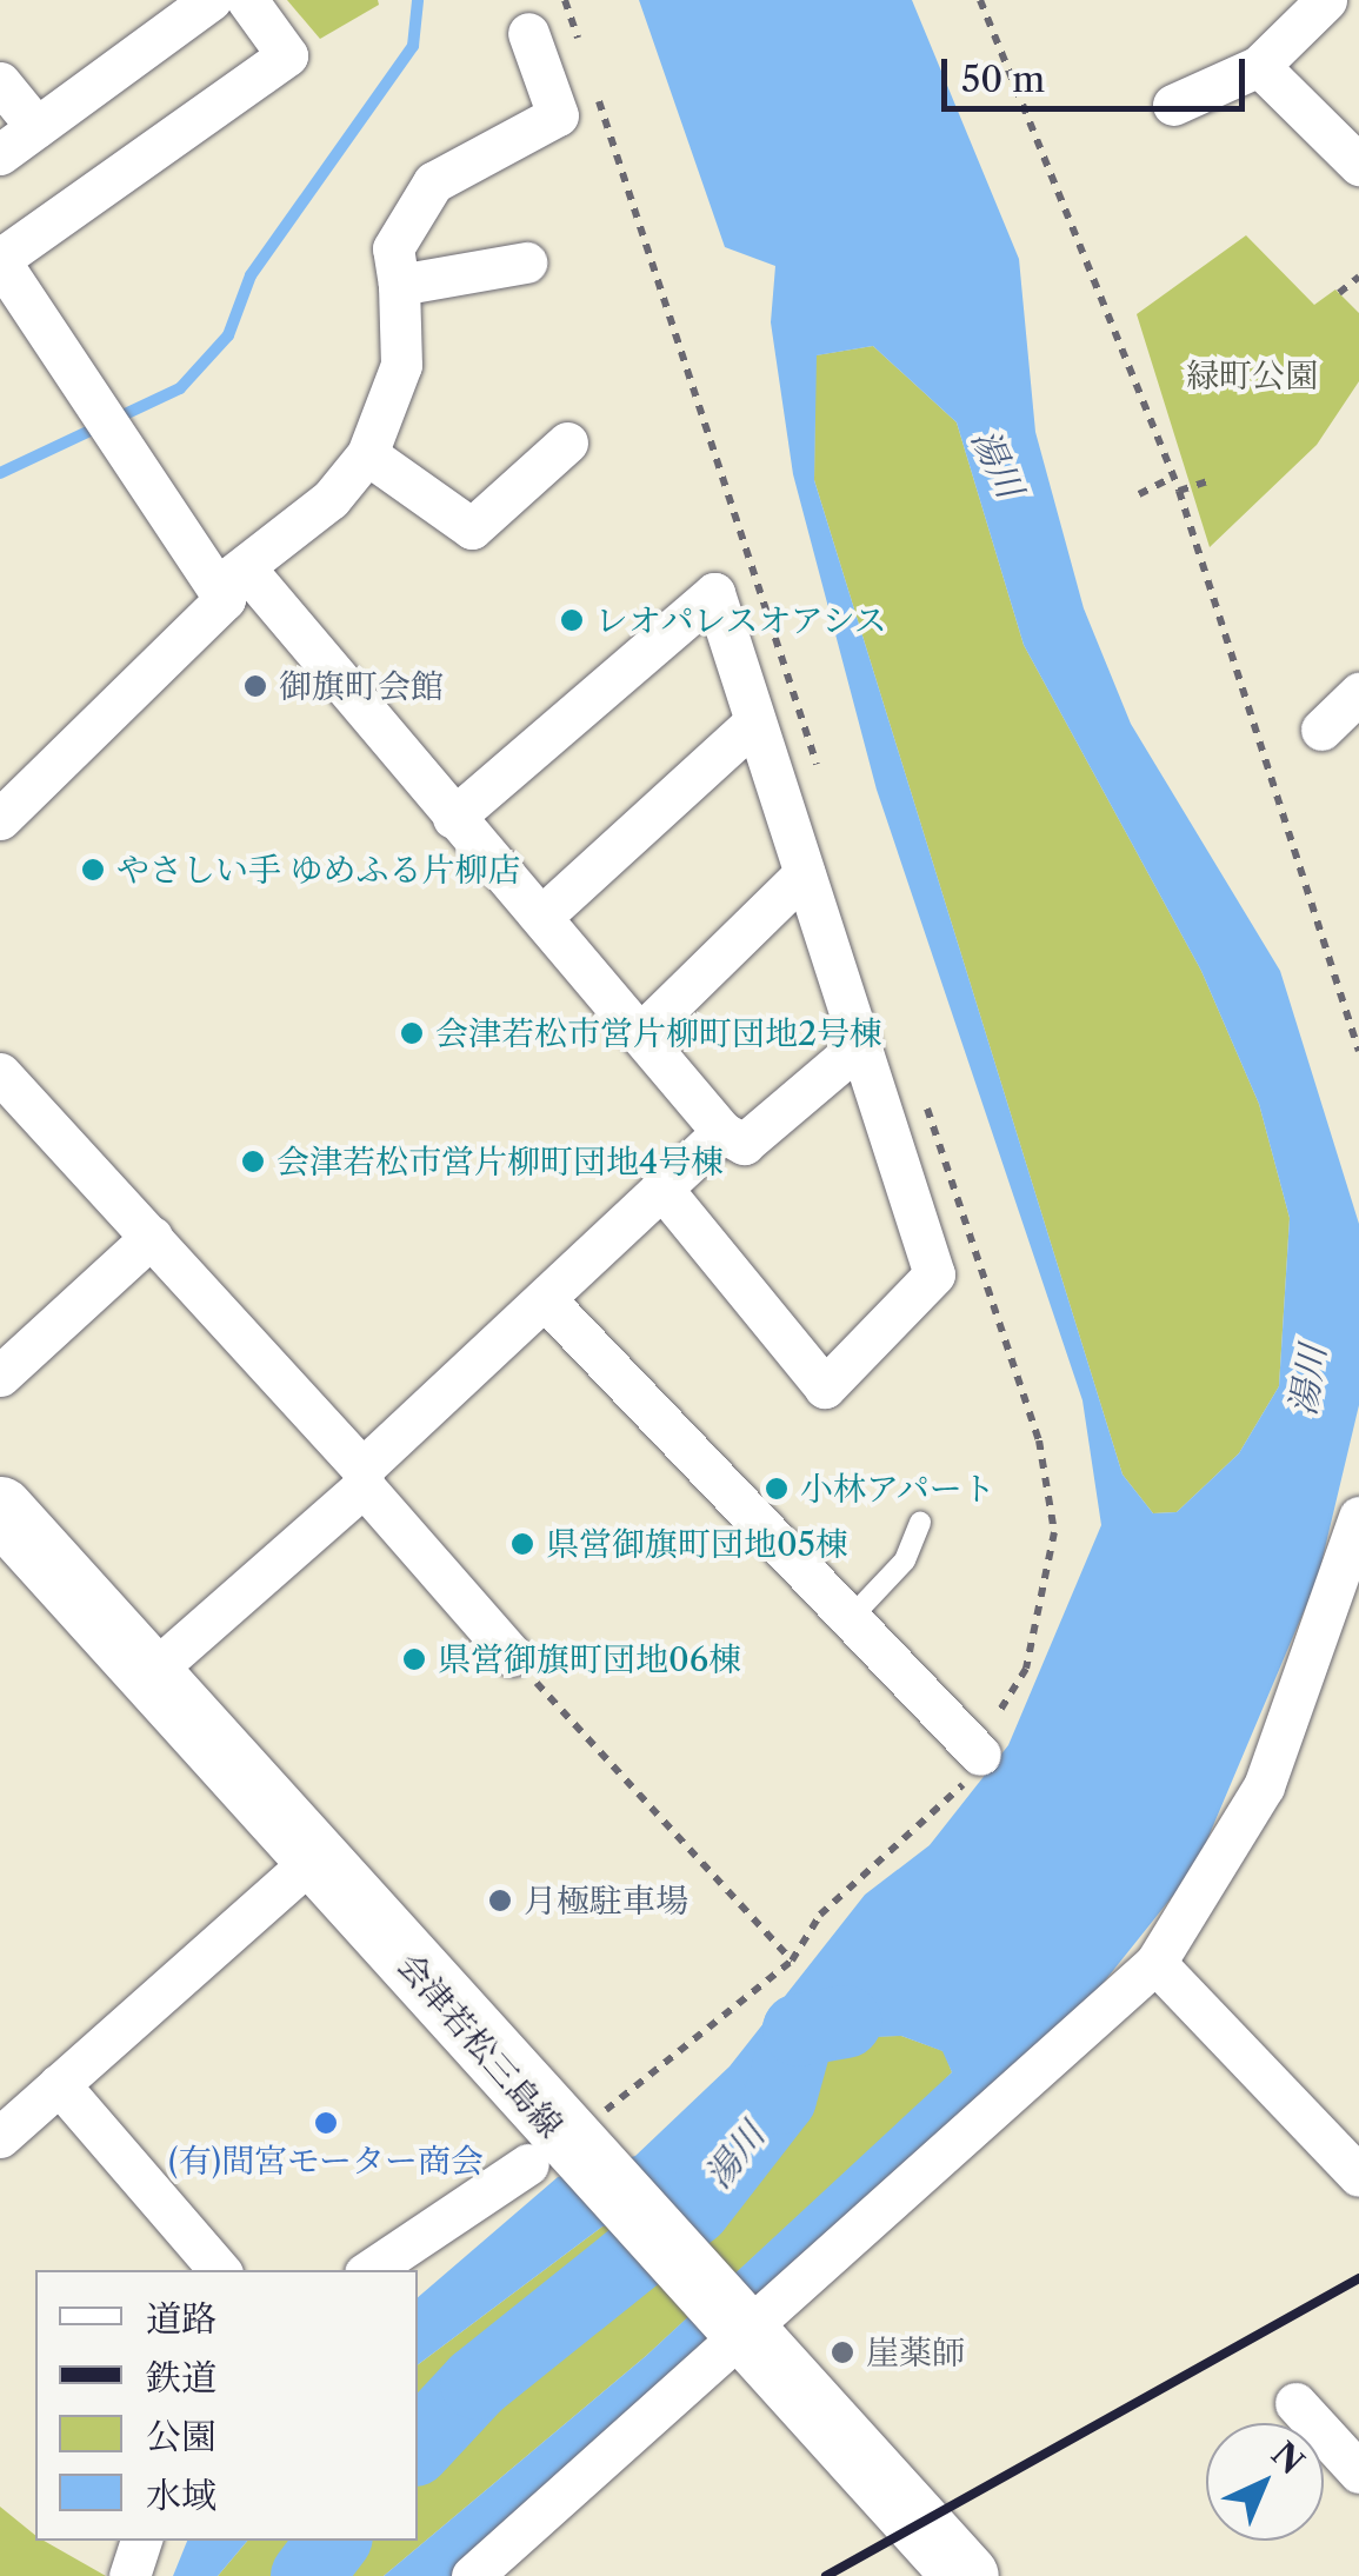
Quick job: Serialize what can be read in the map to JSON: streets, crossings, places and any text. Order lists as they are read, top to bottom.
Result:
{
  "streets": {
    "main road": ["会津若松三島線"]
  },
  "water": ["湯川"],
  "parks": ["緑町公園"],
  "places": [
    "レオパレスオアシス",
    "御旗町会館",
    "やさしい手 ゆめふる片柳店",
    "会津若松市営片柳町団地2号棟",
    "会津若松市営片柳町団地4号棟",
    "小林アパート",
    "県営御旗町団地05棟",
    "県営御旗町団地06棟",
    "月極駐車場",
    "(有)間宮モーター商会",
    "崖薬師"
  ],
  "legend": [
    "道路",
    "鉄道",
    "公園",
    "水域"
  ],
  "scale_bar": "50 m",
  "north": "top right"
}
